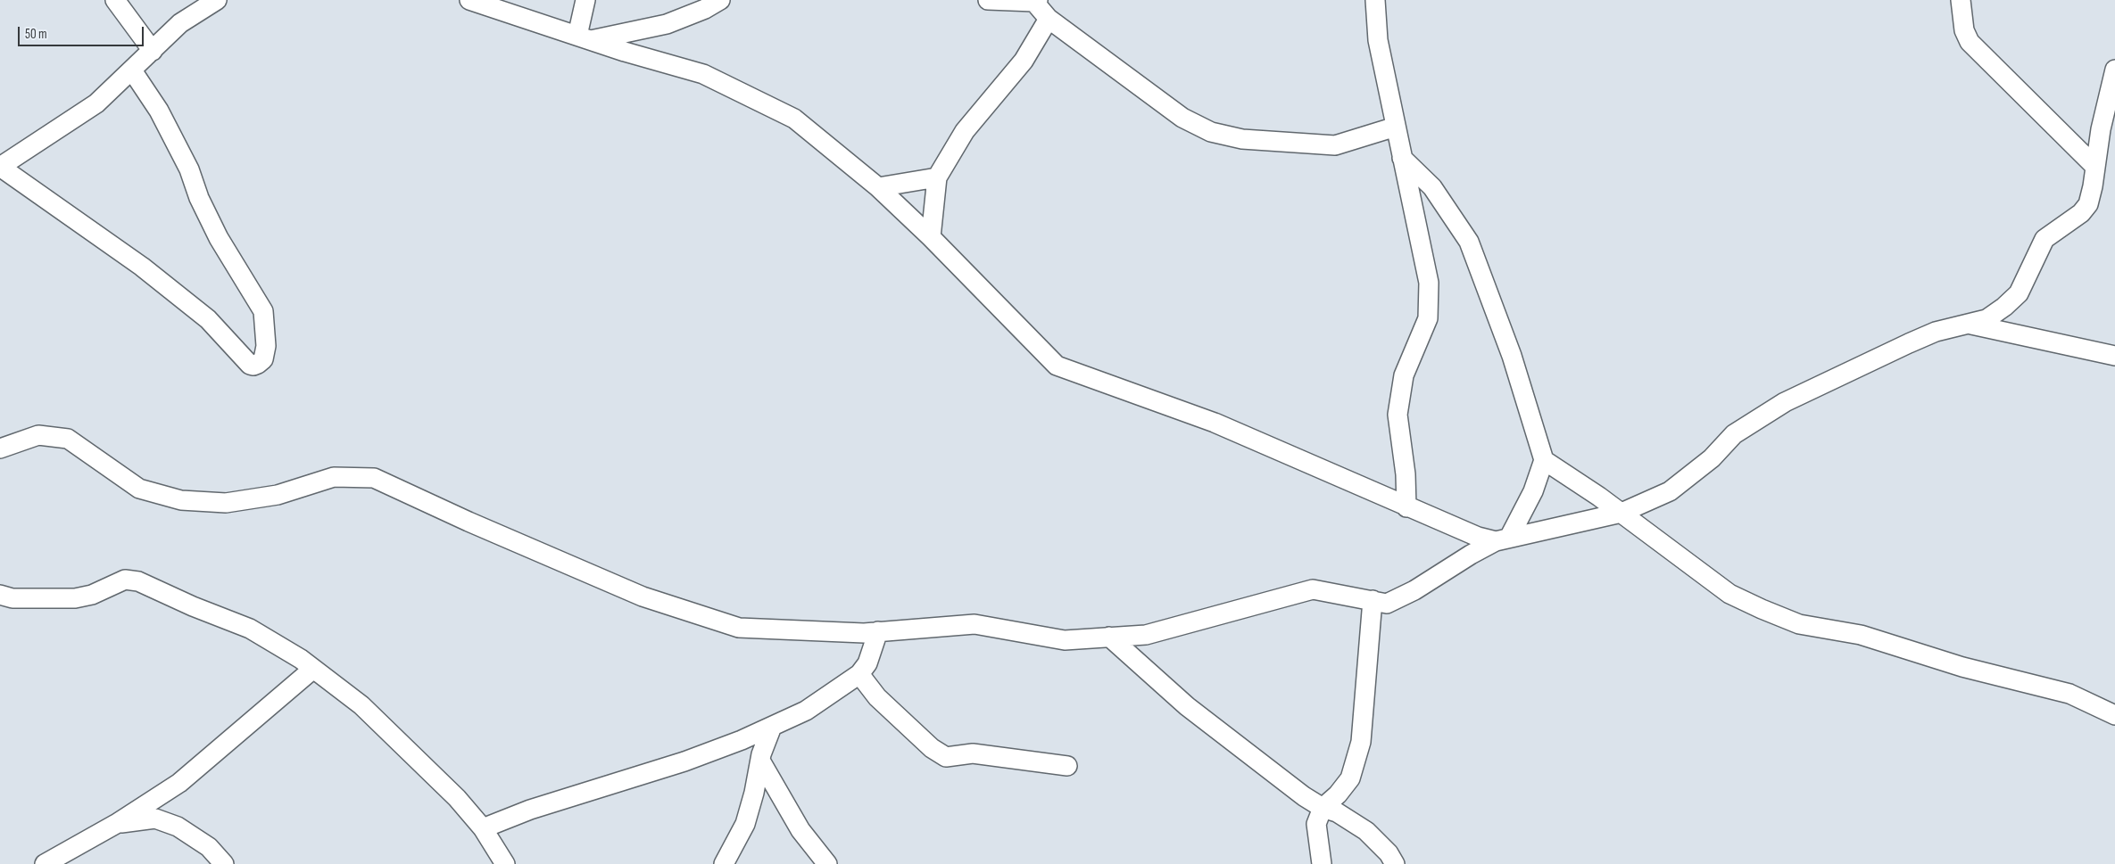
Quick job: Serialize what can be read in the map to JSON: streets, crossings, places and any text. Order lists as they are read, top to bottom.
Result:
{
  "scale_bar": "50 m"
}
